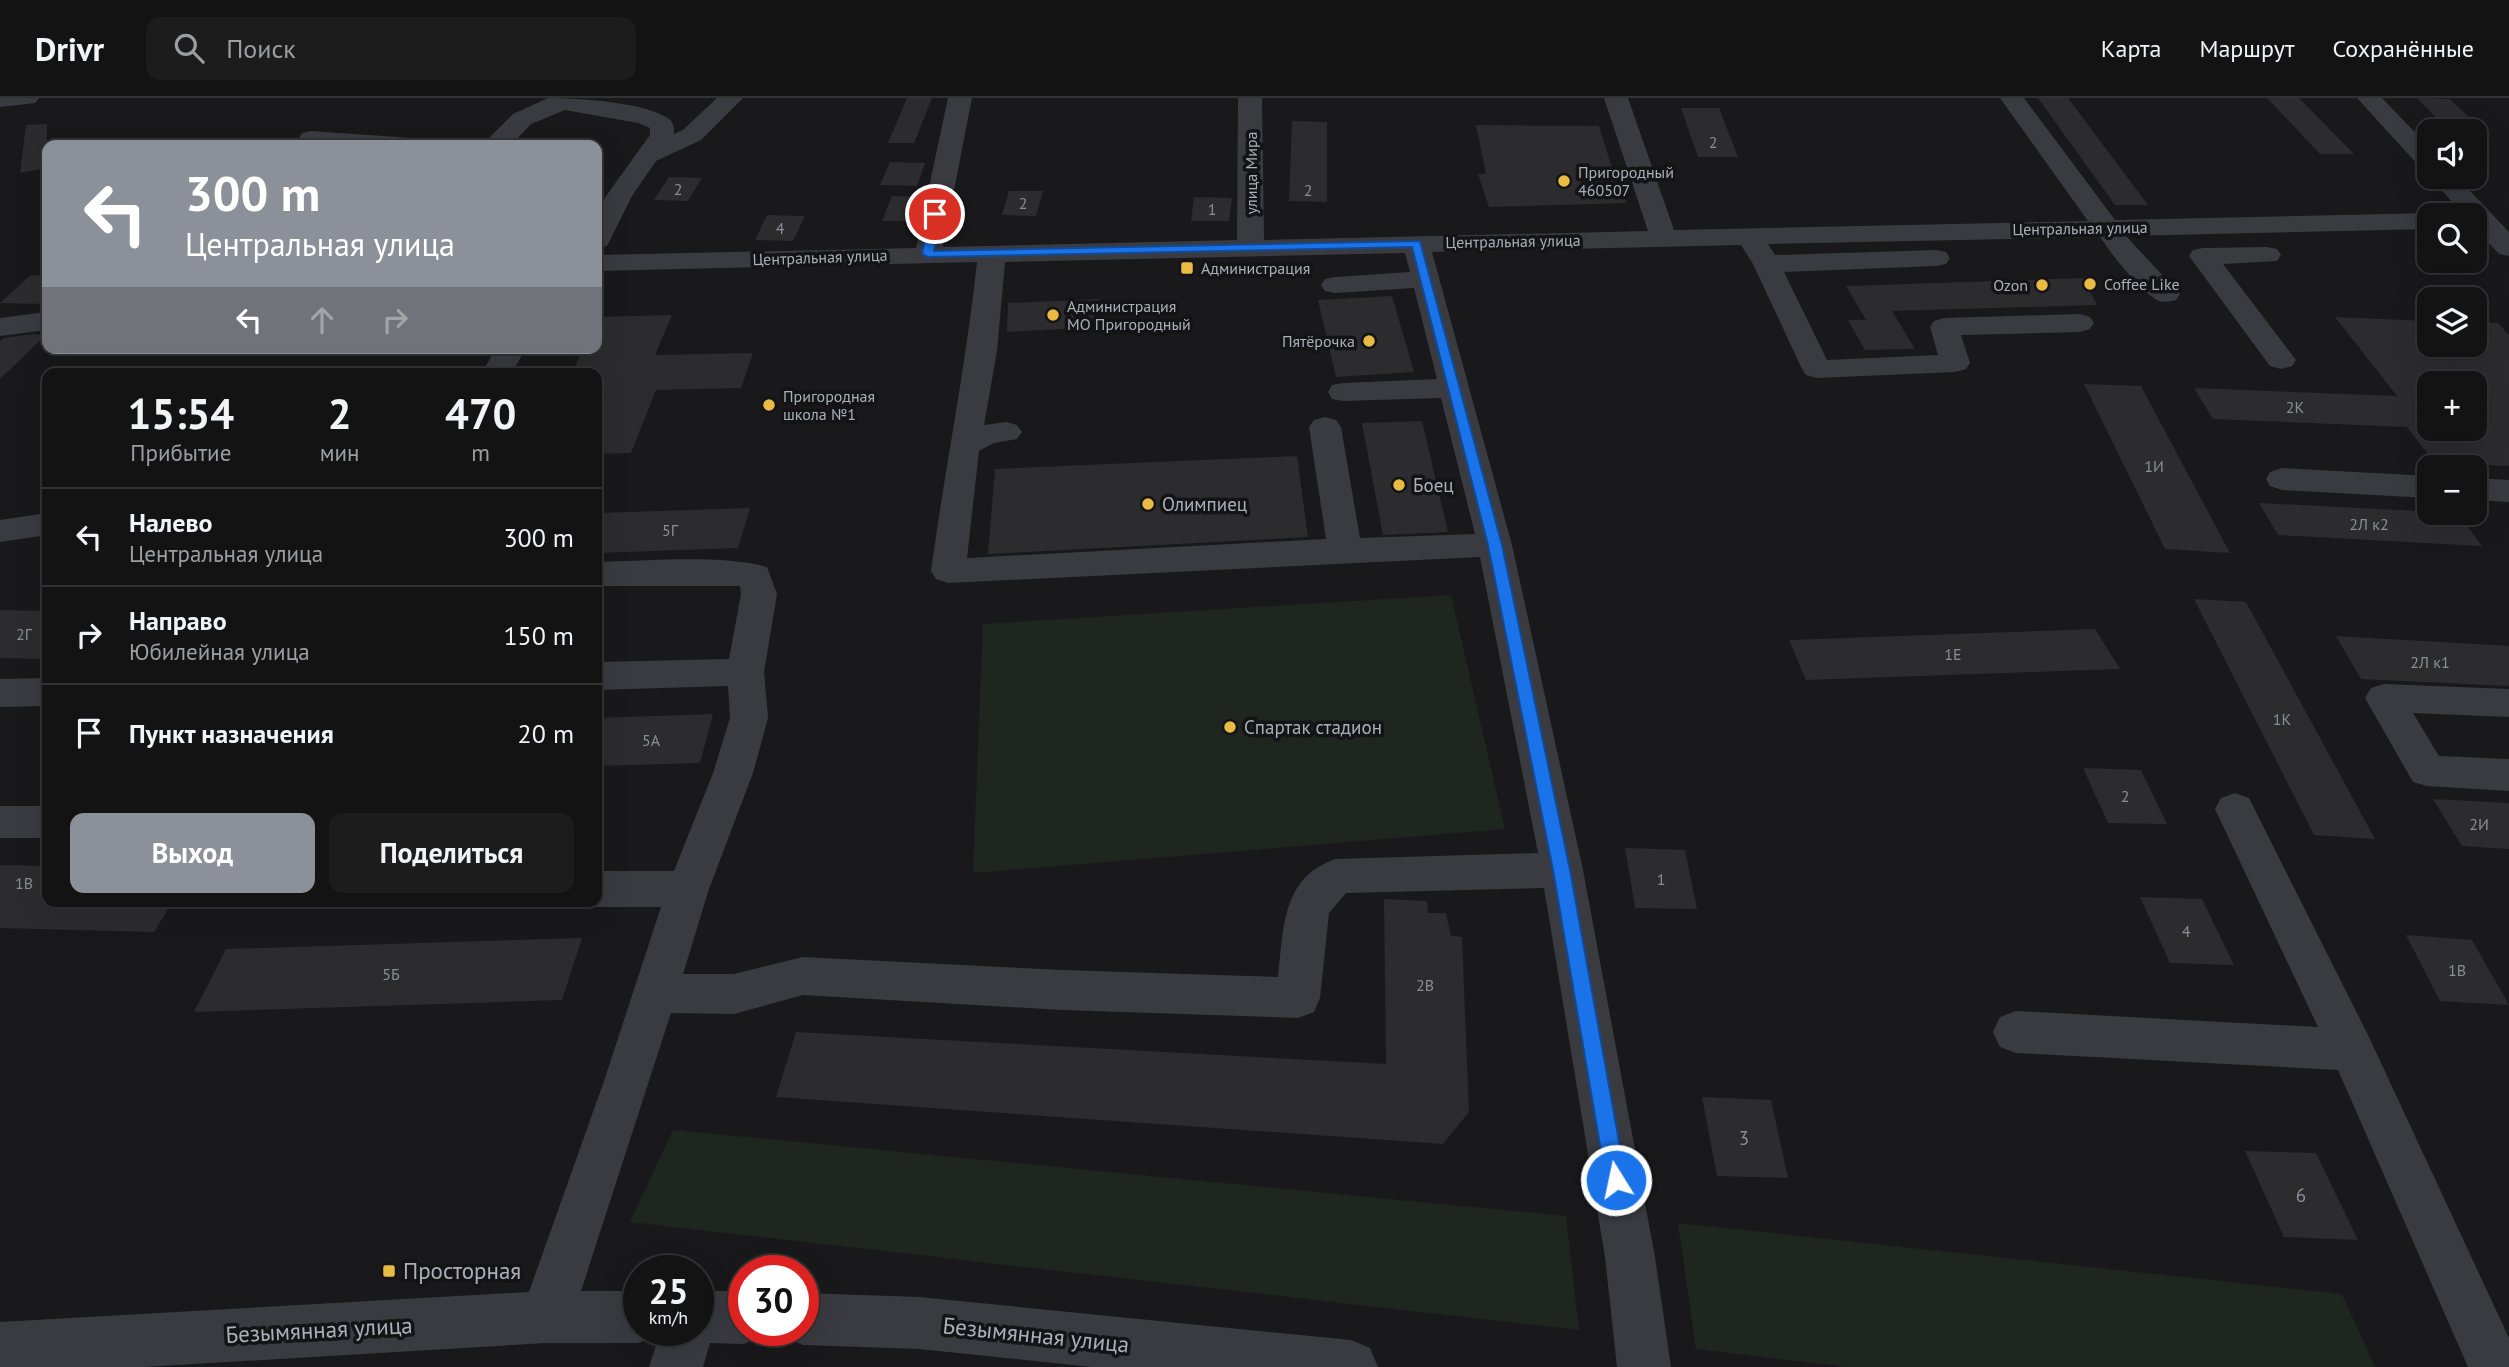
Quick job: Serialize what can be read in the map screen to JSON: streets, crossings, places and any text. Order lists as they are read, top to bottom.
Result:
{
  "streets": {
    "street": ["улица Мира", "Центральная улица", "Безымянная улица"]
  },
  "crossings": [
    ["улица Мира", "Центральная улица"]
  ],
  "places": {
    "other": [
      "Пригородный 460507",
      "Coffee Like",
      "Ozon",
      "Администрация МО Пригородный",
      "Пятёрочка",
      "Пригородная школа №1",
      "Боец",
      "Олимпиец",
      "Спартак стадион"
    ],
    "transit": ["Администрация", "Просторная"]
  },
  "house_numbers": [
    "2",
    "2",
    "2",
    "2",
    "1",
    "4",
    "2К",
    "1И",
    "2Л к2",
    "5Г",
    "2Г",
    "1Е",
    "2Л к1",
    "1К",
    "5А",
    "2",
    "2И",
    "1",
    "1В",
    "4",
    "1В",
    "5Б",
    "2В",
    "3",
    "6"
  ],
  "page": {
    "header": "Drivr",
    "search": "Поиск",
    "nav": ["Карта", "Маршрут", "Сохранённые"],
    "map_buttons": ["+", "−"],
    "turn": ["300 m", "Центральная улица"],
    "eta": [
      "15:54",
      "Прибытие",
      "2",
      "мин",
      "470",
      "m"
    ],
    "list": [
      {
        "name": "Налево",
        "note": "Центральная улица",
        "value": "300 m"
      },
      {
        "name": "Направо",
        "note": "Юбилейная улица",
        "value": "150 m"
      },
      {
        "name": "Пункт назначения",
        "value": "20 m"
      }
    ],
    "buttons": ["Выход", "Поделиться"],
    "speed": "25 km/h",
    "limit": "30"
  }
}
